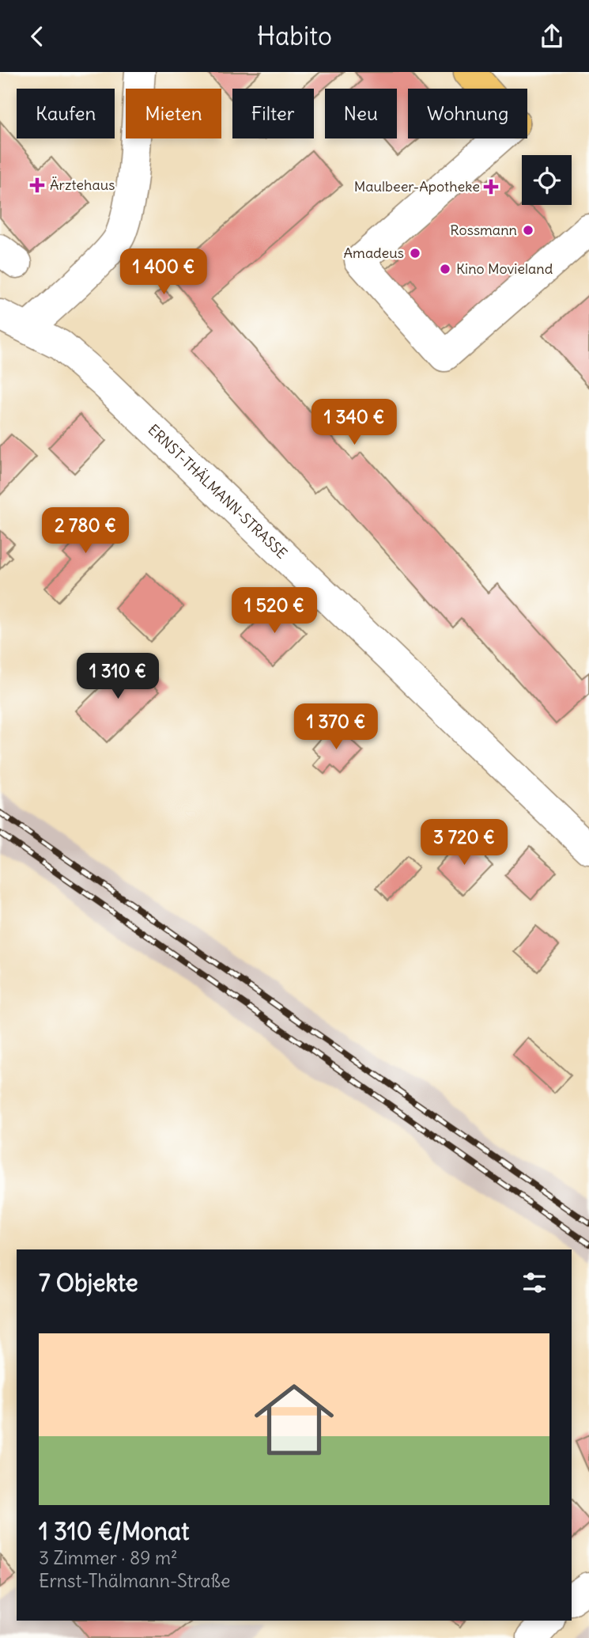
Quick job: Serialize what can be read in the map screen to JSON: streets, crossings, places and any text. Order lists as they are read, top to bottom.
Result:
{
  "streets": {
    "street": ["ERNST-THÄLMANN-STRASSE"]
  },
  "places": {
    "health": ["Ärztehaus", "Maulbeer-Apotheke"],
    "other": ["Rossmann", "Amadeus", "Kino Movieland"]
  },
  "page": {
    "header": "Habito",
    "chip": [
      "Kaufen",
      "Mieten",
      "Filter",
      "Neu",
      "Wohnung"
    ],
    "price": [
      "1 400 €",
      "1 340 €",
      "2 780 €",
      "1 520 €",
      "1 310 €",
      "1 370 €",
      "3 720 €"
    ],
    "heading": "7 Objekte",
    "list": [
      {
        "name": "1 310 €/Monat",
        "note": "3 Zimmer · 89 m² · Ernst-Thälmann-Straße"
      }
    ]
  }
}
